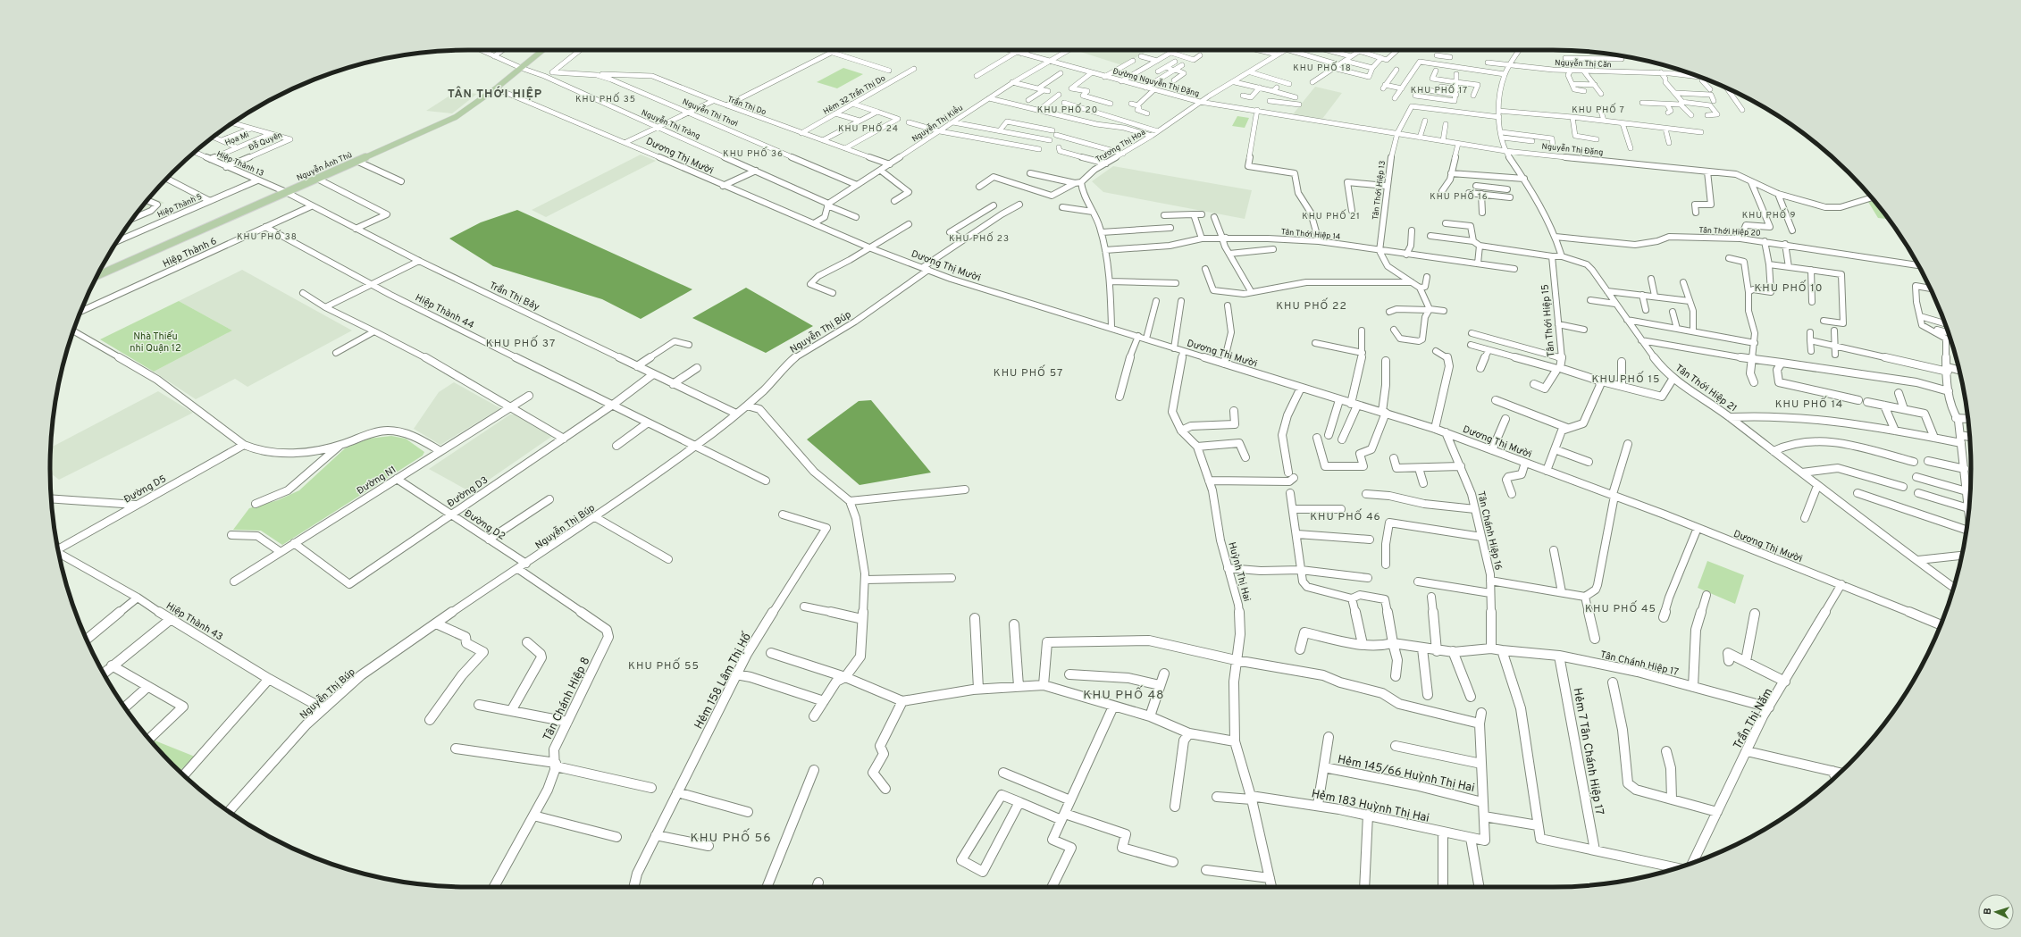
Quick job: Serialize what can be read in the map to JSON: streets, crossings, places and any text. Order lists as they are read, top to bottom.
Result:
{
  "streets": {
    "main road": ["Nguyễn Ảnh Thủ"],
    "street": [
      "Nguyễn Thị Căn",
      "Đường Nguyễn Thị Đặng",
      "Hẻm 32 Trần Thị Do",
      "Trần Thị Do",
      "Nguyễn Thị Thơi",
      "Nguyễn Thị Kiểu",
      "Nguyễn Thị Tràng",
      "Họa Mi",
      "Đỗ Quyên",
      "Trương Thị Hoa",
      "Nguyễn Thị Đặng",
      "Dương Thị Mười",
      "Hiệp Thành 13",
      "Tân Thới Hiệp 13",
      "Hiệp Thành 5",
      "Tân Thới Hiệp 20",
      "Tân Thới Hiệp 14",
      "Hiệp Thành 6",
      "Trần Thị Bảy",
      "Hiệp Thành 44",
      "Tân Thới Hiệp 15",
      "Nguyễn Thị Búp",
      "Tân Thới Hiệp 21",
      "Đường N1",
      "Đường D5",
      "Đường D3",
      "Đường D2",
      "Tân Chánh Hiệp 16",
      "Huỳnh Thị Hai",
      "Hiệp Thành 43",
      "Tân Chánh Hiệp 17",
      "Hẻm 158 Lâm Thị Hố",
      "Tân Chánh Hiệp 8",
      "Trần Thị Năm",
      "Hẻm 7 Tân Chánh Hiệp 17",
      "Hẻm 145/66 Huỳnh Thị Hai",
      "Hẻm 183 Huỳnh Thị Hai"
    ]
  },
  "crossings": [
    ["Đường Nguyễn Thị Đặng", "Nguyễn Thị Kiểu"],
    ["Đường Nguyễn Thị Đặng", "Trương Thị Hoa"],
    ["Đường Nguyễn Thị Đặng", "Nguyễn Thị Đặng"],
    ["Hẻm 32 Trần Thị Do", "Trần Thị Do"],
    ["Trần Thị Do", "Nguyễn Thị Thơi"],
    ["Trần Thị Do", "Nguyễn Thị Kiểu"],
    ["Nguyễn Thị Thơi", "Nguyễn Thị Kiểu"],
    ["Nguyễn Thị Kiểu", "Nguyễn Thị Tràng"],
    ["Nguyễn Thị Kiểu", "Dương Thị Mười"],
    ["Nguyễn Thị Tràng", "Nguyễn Ảnh Thủ"],
    ["Họa Mi", "Đỗ Quyên"],
    ["Họa Mi", "Hiệp Thành 13"],
    ["Đỗ Quyên", "Hiệp Thành 13"],
    ["Nguyễn Thị Đặng", "Tân Thới Hiệp 13"],
    ["Dương Thị Mười", "Nguyễn Ảnh Thủ"],
    ["Dương Thị Mười", "Nguyễn Thị Búp"],
    ["Dương Thị Mười", "Tân Chánh Hiệp 16"],
    ["Dương Thị Mười", "Huỳnh Thị Hai"],
    ["Dương Thị Mười", "Trần Thị Năm"],
    ["Hiệp Thành 13", "Nguyễn Ảnh Thủ"],
    ["Hiệp Thành 13", "Hiệp Thành 5"],
    ["Hiệp Thành 13", "Trần Thị Bảy"],
    ["Nguyễn Ảnh Thủ", "Trần Thị Bảy"],
    ["Tân Thới Hiệp 13", "Tân Thới Hiệp 14"],
    ["Hiệp Thành 6", "Trần Thị Bảy"],
    ["Hiệp Thành 6", "Hiệp Thành 44"],
    ["Trần Thị Bảy", "Nguyễn Thị Búp"],
    ["Trần Thị Bảy", "Đường D3"],
    ["Hiệp Thành 44", "Nguyễn Thị Búp"],
    ["Hiệp Thành 44", "Đường D3"],
    ["Tân Thới Hiệp 15", "Tân Thới Hiệp 21"],
    ["Nguyễn Thị Búp", "Đường D2"],
    ["Nguyễn Thị Búp", "Hiệp Thành 43"],
    ["Nguyễn Thị Búp", "Tân Chánh Hiệp 8"],
    ["Đường N1", "Đường D3"],
    ["Đường N1", "Đường D2"],
    ["Đường D3", "Đường D2"],
    ["Huỳnh Thị Hai", "Hẻm 183 Huỳnh Thị Hai"],
    ["Tân Chánh Hiệp 17", "Trần Thị Năm"],
    ["Tân Chánh Hiệp 17", "Hẻm 7 Tân Chánh Hiệp 17"]
  ],
  "districts": [
    "KHU PHỐ 18",
    "KHU PHỐ 17",
    "TÂN THỚI HIỆP",
    "KHU PHỐ 35",
    "KHU PHỐ 20",
    "KHU PHỐ 7",
    "KHU PHỐ 24",
    "KHU PHỐ 36",
    "KHU PHỐ 16",
    "KHU PHỐ 9",
    "KHU PHỐ 21",
    "KHU PHỐ 38",
    "KHU PHỐ 23",
    "KHU PHỐ 10",
    "KHU PHỐ 22",
    "KHU PHỐ 37",
    "KHU PHỐ 57",
    "KHU PHỐ 15",
    "KHU PHỐ 14",
    "KHU PHỐ 46",
    "KHU PHỐ 45",
    "KHU PHỐ 55",
    "KHU PHỐ 48",
    "KHU PHỐ 56"
  ],
  "parks": ["Nhà Thiếu nhi Quận 12"],
  "north": "left"
}
